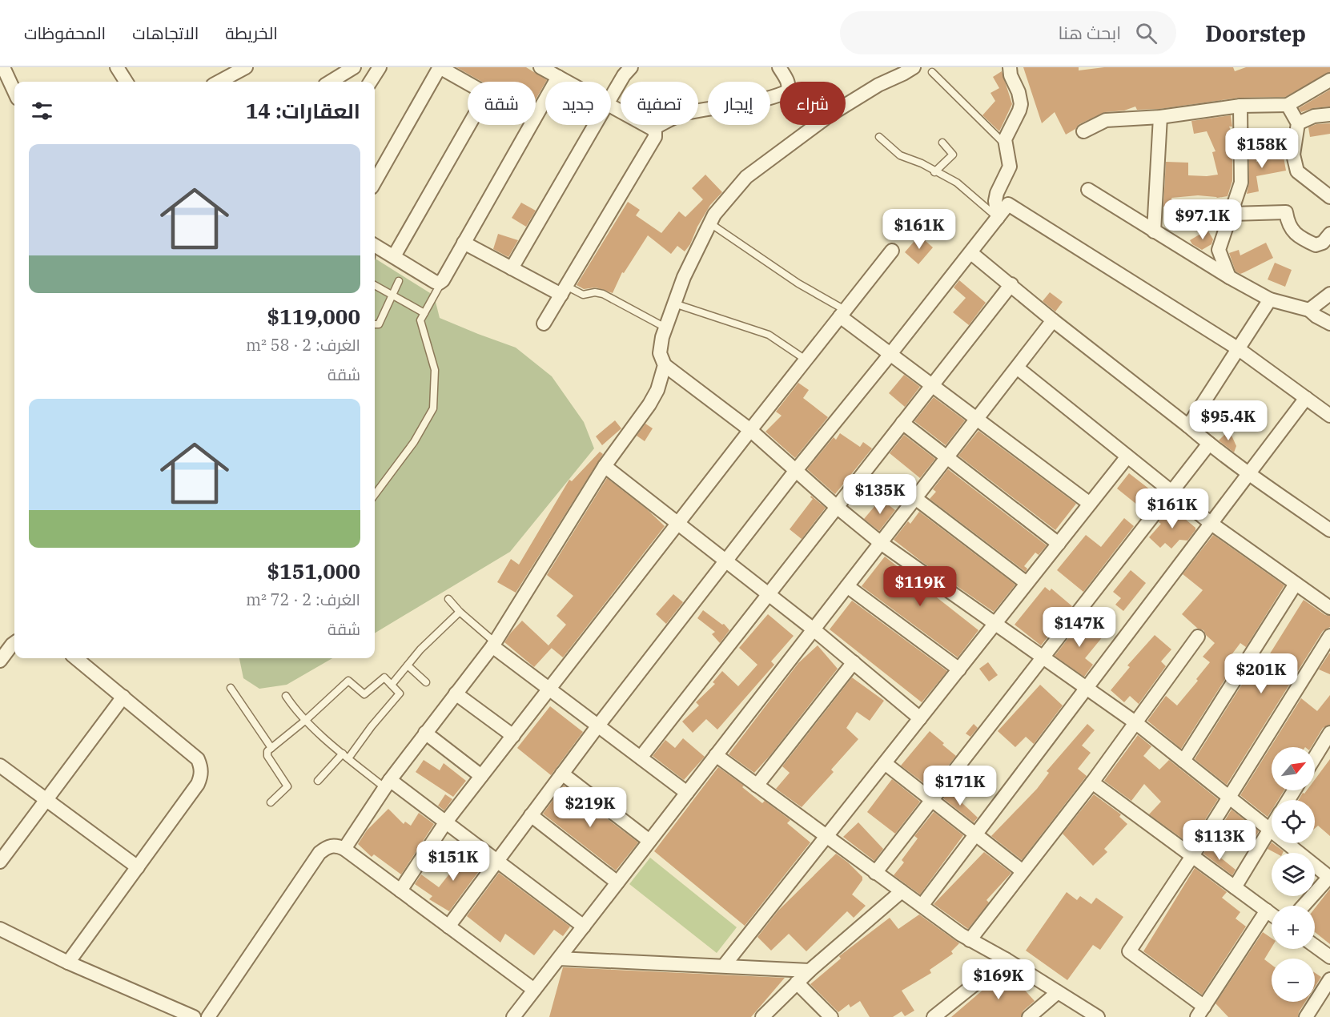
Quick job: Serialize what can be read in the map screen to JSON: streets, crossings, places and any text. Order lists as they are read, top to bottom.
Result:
{
  "north": "top right",
  "page": {
    "header": "Doorstep",
    "search": "ابحث هنا",
    "nav": ["الخريطة", "الاتجاهات", "المحفوظات"],
    "chip": [
      "شراء",
      "إيجار",
      "تصفية",
      "جديد",
      "شقة"
    ],
    "heading": "العقارات: 14",
    "price": [
      "$158K",
      "$97.1K",
      "$161K",
      "$95.4K",
      "$135K",
      "$161K",
      "$119K",
      "$147K",
      "$201K",
      "$171K",
      "$219K",
      "$113K",
      "$151K",
      "$169K"
    ],
    "list": [
      {
        "name": "$119,000",
        "note": "الغرف: 2 · 58 m² · شقة"
      },
      {
        "name": "$151,000",
        "note": "الغرف: 2 · 72 m² · شقة"
      }
    ],
    "map_buttons": ["+", "−"]
  }
}
